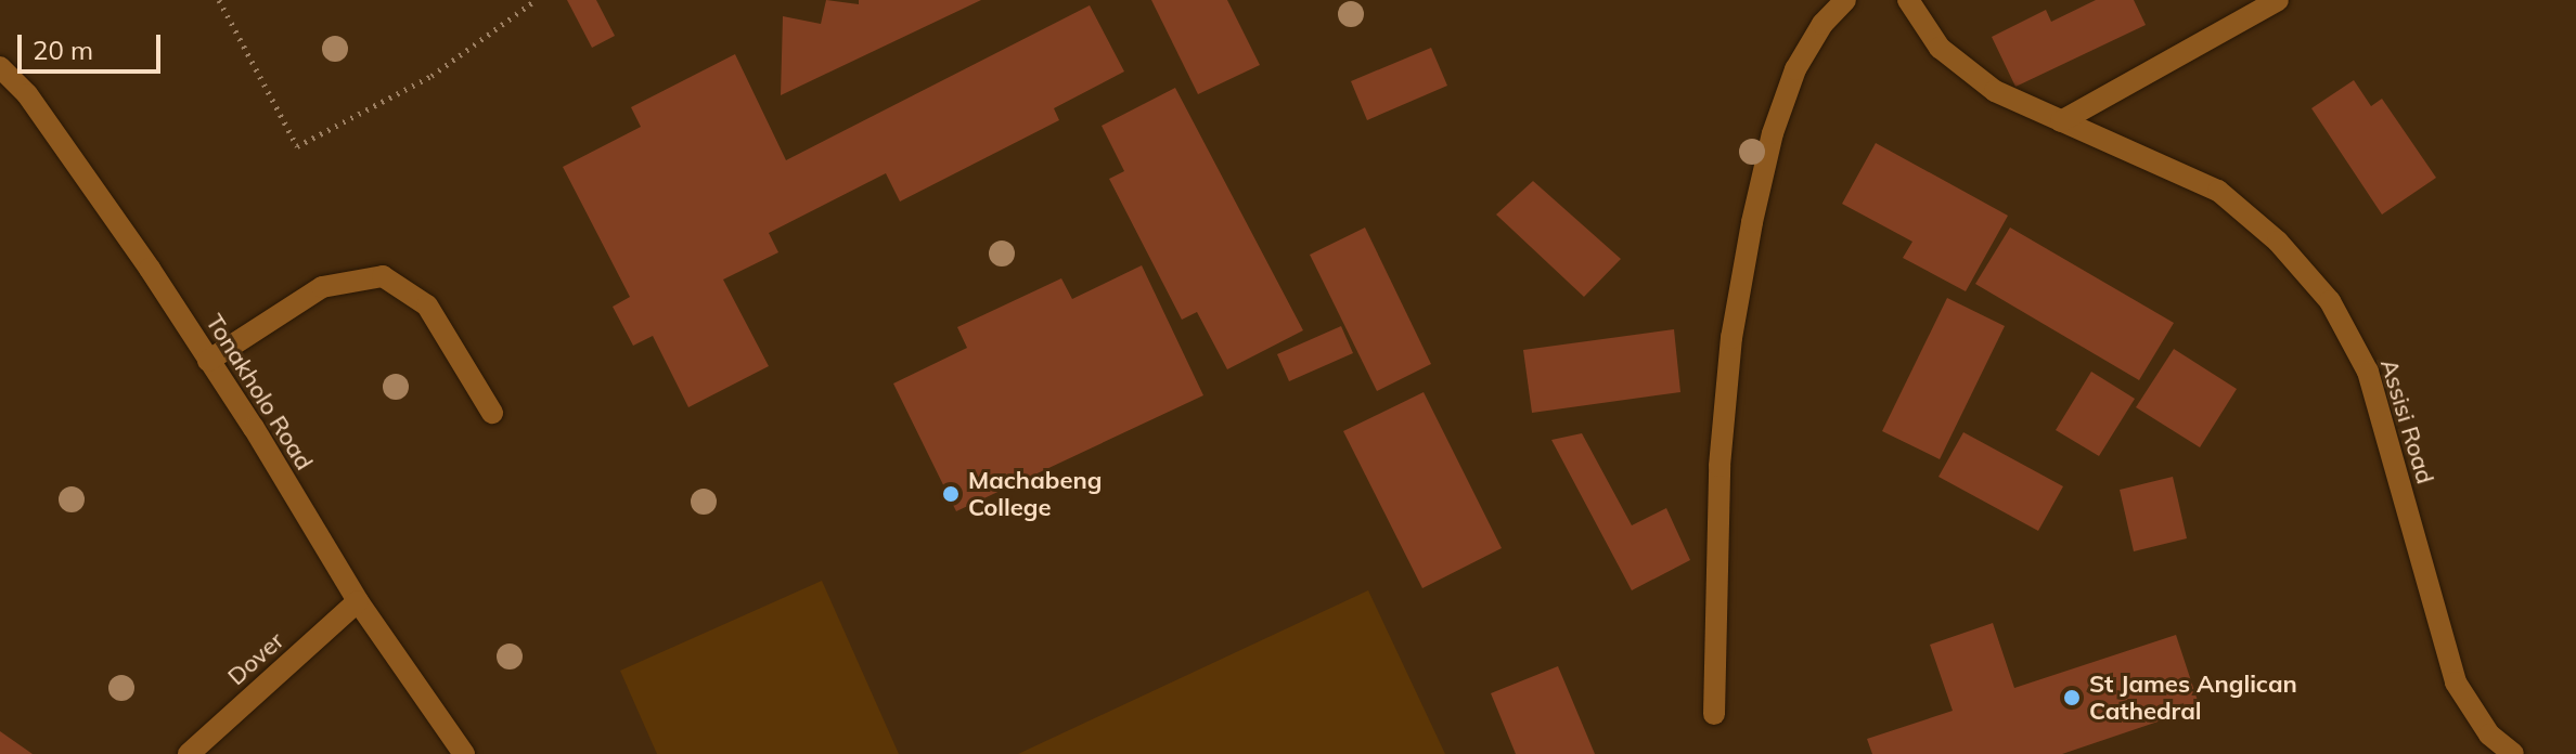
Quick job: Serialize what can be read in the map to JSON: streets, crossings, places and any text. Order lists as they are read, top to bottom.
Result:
{
  "streets": {
    "street": ["Tonakholo Road", "Assisi Road", "Dover"]
  },
  "crossings": [
    ["Tonakholo Road", "Dover"]
  ],
  "places": ["Machabeng College", "St James Anglican Cathedral"],
  "scale_bar": "20 m"
}
